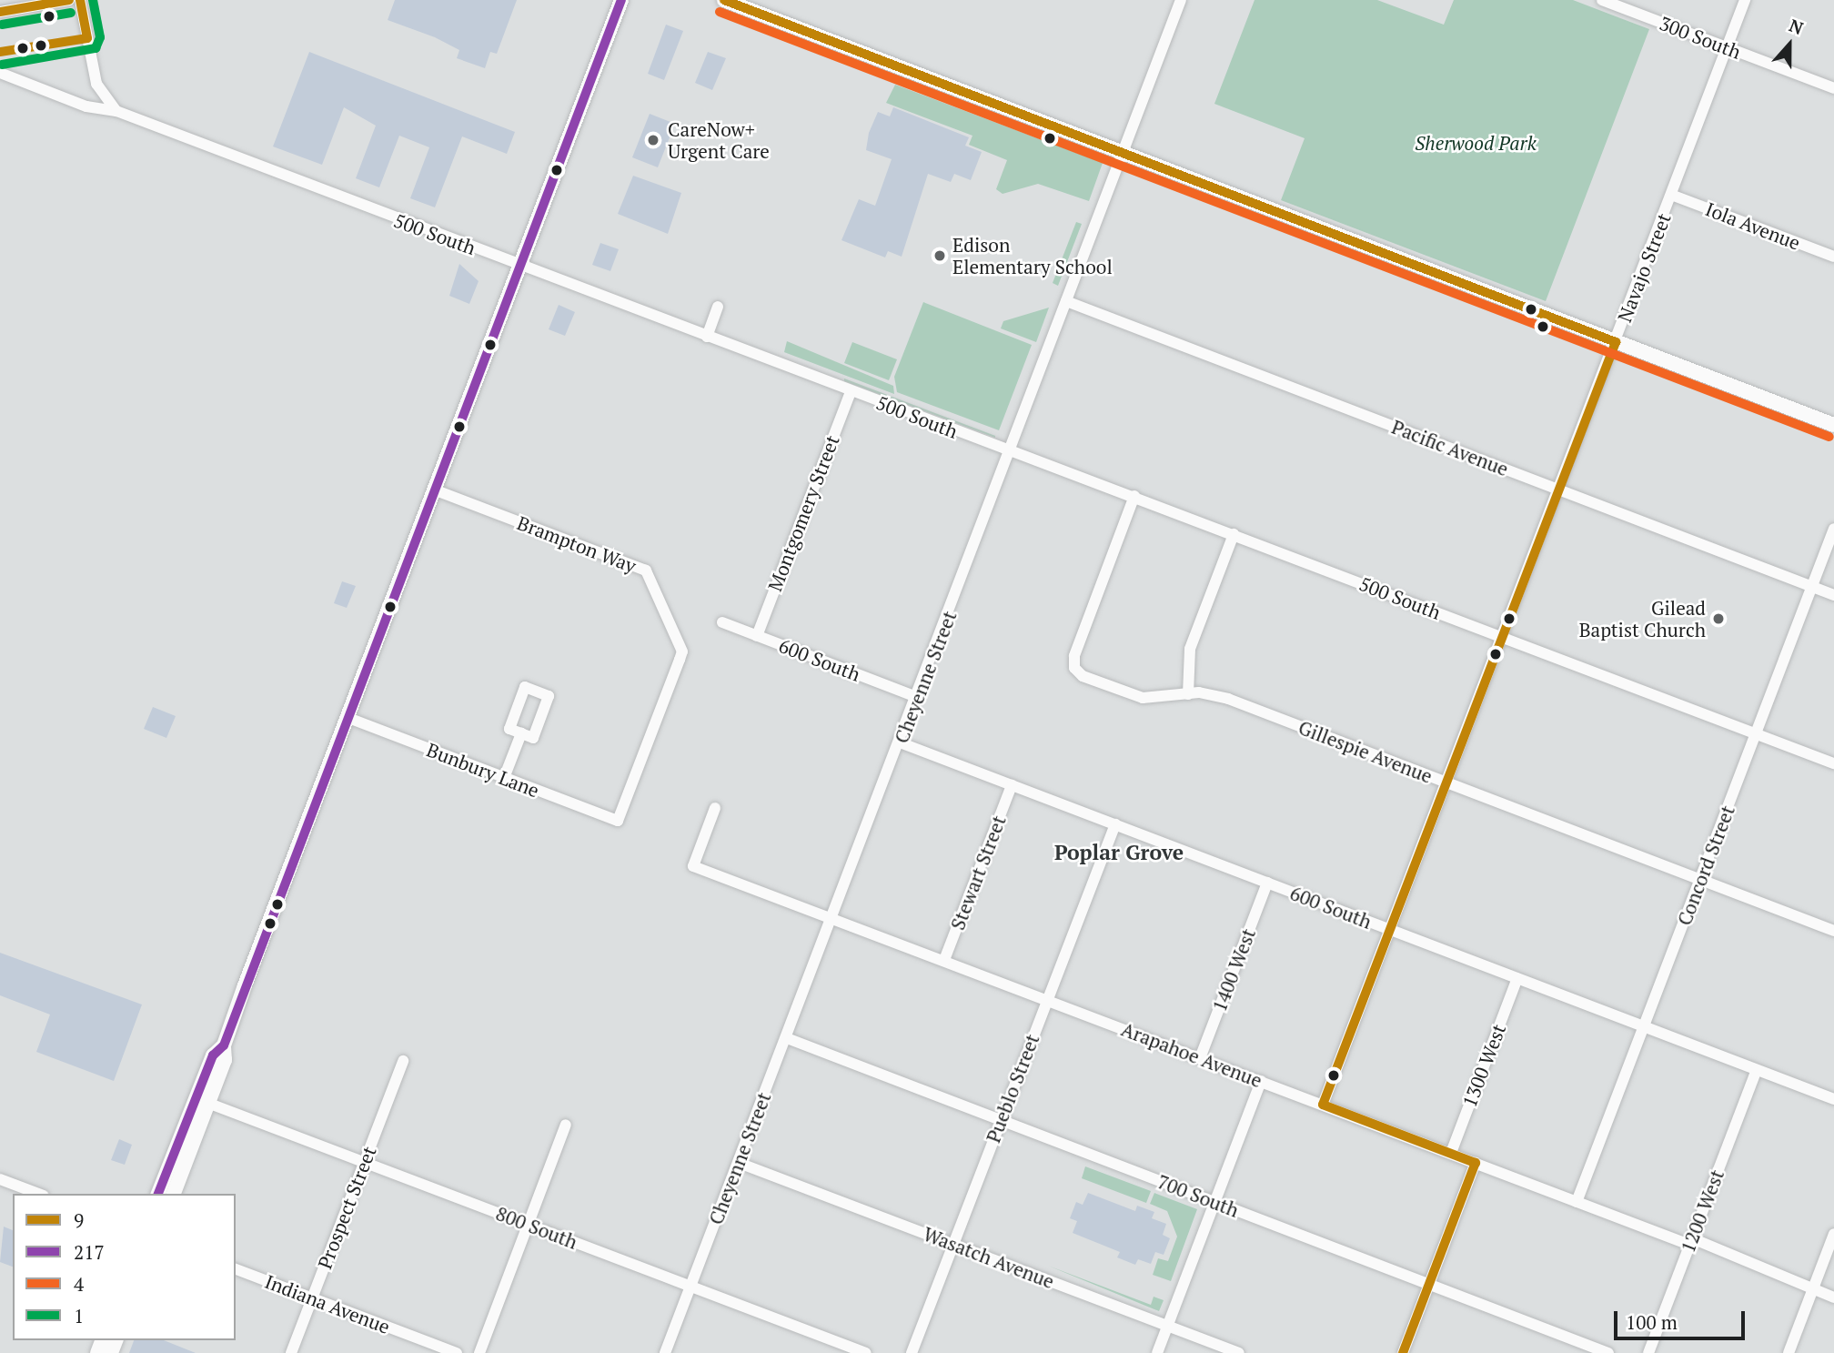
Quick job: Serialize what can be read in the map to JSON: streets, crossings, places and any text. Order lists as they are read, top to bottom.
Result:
{
  "streets": {
    "street": [
      "300 South",
      "Iola Avenue",
      "500 South",
      "Navajo Street",
      "Pacific Avenue",
      "Montgomery Street",
      "Brampton Way",
      "600 South",
      "Cheyenne Street",
      "Gillespie Avenue",
      "Bunbury Lane",
      "Concord Street",
      "Stewart Street",
      "1400 West",
      "Arapahoe Avenue",
      "1300 West",
      "Pueblo Street",
      "700 South",
      "Prospect Street",
      "1200 West",
      "800 South",
      "Wasatch Avenue",
      "Indiana Avenue"
    ]
  },
  "crossings": [
    ["300 South", "Navajo Street"],
    ["Iola Avenue", "Navajo Street"],
    ["500 South", "Navajo Street"],
    ["500 South", "Montgomery Street"],
    ["500 South", "Cheyenne Street"],
    ["500 South", "Gillespie Avenue"],
    ["500 South", "Concord Street"],
    ["Navajo Street", "Pacific Avenue"],
    ["Navajo Street", "600 South"],
    ["Navajo Street", "Gillespie Avenue"],
    ["Navajo Street", "Arapahoe Avenue"],
    ["Pacific Avenue", "Cheyenne Street"],
    ["Pacific Avenue", "Concord Street"],
    ["Montgomery Street", "600 South"],
    ["Brampton Way", "Bunbury Lane"],
    ["600 South", "Cheyenne Street"],
    ["600 South", "Concord Street"],
    ["600 South", "Stewart Street"],
    ["600 South", "1400 West"],
    ["600 South", "1300 West"],
    ["600 South", "Pueblo Street"],
    ["600 South", "1200 West"],
    ["Cheyenne Street", "Arapahoe Avenue"],
    ["Cheyenne Street", "700 South"],
    ["Cheyenne Street", "800 South"],
    ["Cheyenne Street", "Wasatch Avenue"],
    ["Gillespie Avenue", "Concord Street"],
    ["Concord Street", "Arapahoe Avenue"],
    ["Stewart Street", "Arapahoe Avenue"],
    ["1400 West", "Arapahoe Avenue"],
    ["Arapahoe Avenue", "1300 West"],
    ["Arapahoe Avenue", "Pueblo Street"],
    ["Arapahoe Avenue", "1200 West"],
    ["Pueblo Street", "700 South"],
    ["Pueblo Street", "Wasatch Avenue"],
    ["Prospect Street", "800 South"],
    ["Prospect Street", "Indiana Avenue"]
  ],
  "districts": ["Poplar Grove"],
  "parks": ["Sherwood Park"],
  "places": ["CareNow+ Urgent Care", "Edison Elementary School", "Gilead Baptist Church"],
  "lines": [
    "transit line 9",
    "transit line 217",
    "transit line 1",
    "transit line 4"
  ],
  "legend": [
    "9",
    "217",
    "4",
    "1"
  ],
  "scale_bar": "100 m",
  "north": "top"
}
